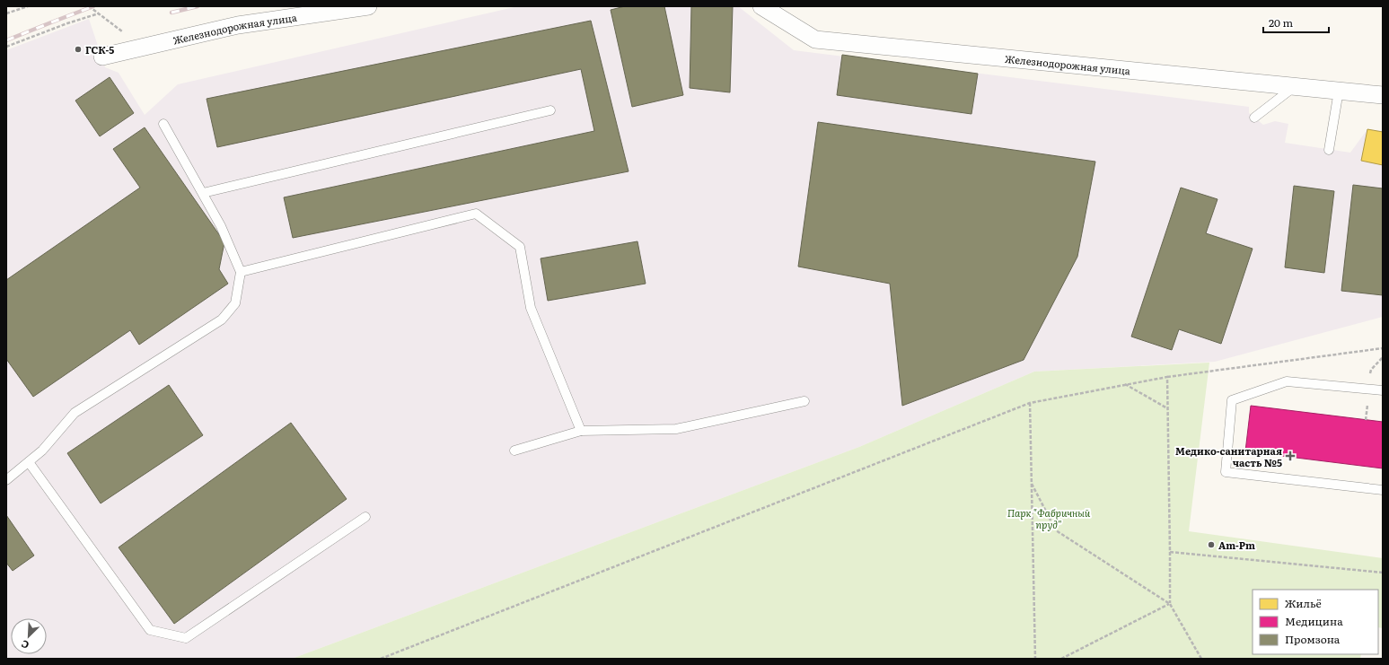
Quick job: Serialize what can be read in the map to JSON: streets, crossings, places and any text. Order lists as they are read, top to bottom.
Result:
{
  "streets": {
    "street": ["Железнодорожная улица"]
  },
  "parks": ["Парк \"Фабричный пруд\""],
  "places": {
    "other": ["ГСК-5", "Am-Pm"],
    "health": ["Медико-санитарная часть №5"]
  },
  "legend": ["Жильё", "Медицина", "Промзона"],
  "scale_bar": "20 m",
  "north": "bottom left"
}
